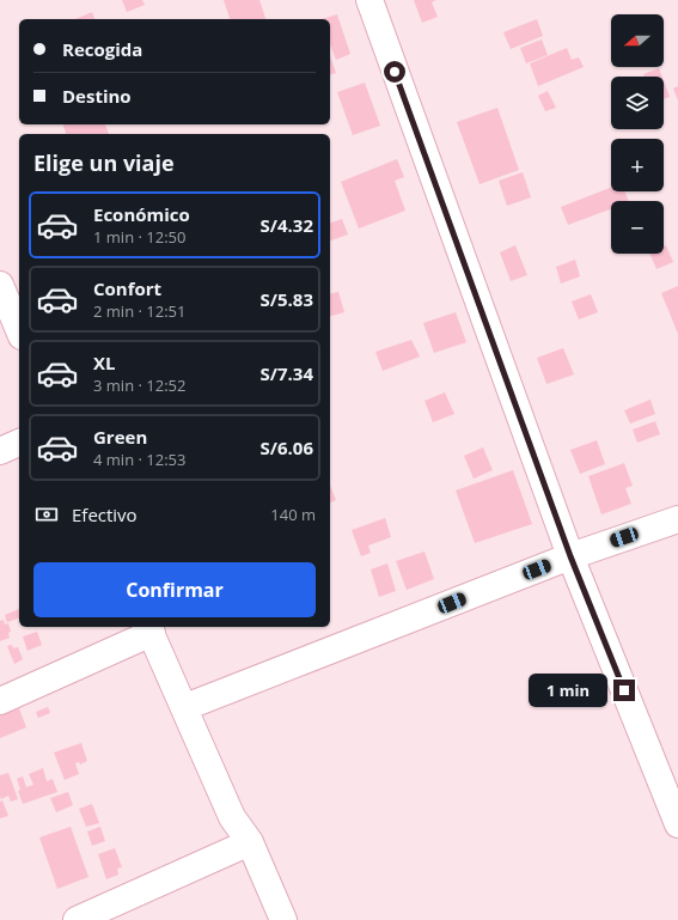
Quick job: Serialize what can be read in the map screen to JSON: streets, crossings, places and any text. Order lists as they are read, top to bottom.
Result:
{
  "north": "left",
  "page": {
    "map_buttons": ["+", "−"],
    "banner": ["Recogida", "Destino"],
    "heading": "Elige un viaje",
    "list": [
      {
        "name": "Económico",
        "note": "1 min · 12:50",
        "value": "S/4.32"
      },
      {
        "name": "Confort",
        "note": "2 min · 12:51",
        "value": "S/5.83"
      },
      {
        "name": "XL",
        "note": "3 min · 12:52",
        "value": "S/7.34"
      },
      {
        "name": "Green",
        "note": "4 min · 12:53",
        "value": "S/6.06"
      }
    ],
    "pay": ["Efectivo", "140 m"],
    "buttons": "Confirmar",
    "bubble": "1 min"
  }
}
